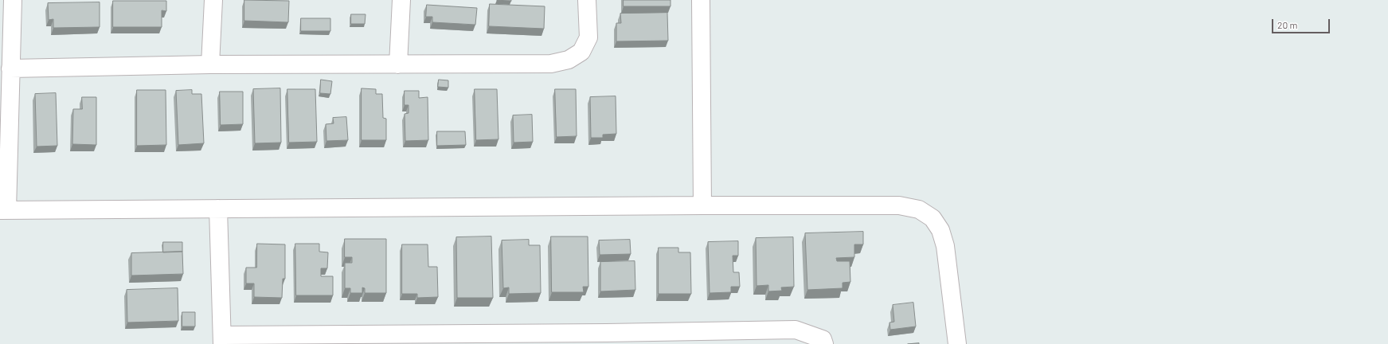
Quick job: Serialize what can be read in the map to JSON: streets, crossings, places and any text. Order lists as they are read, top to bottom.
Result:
{
  "scale_bar": "20 m"
}
